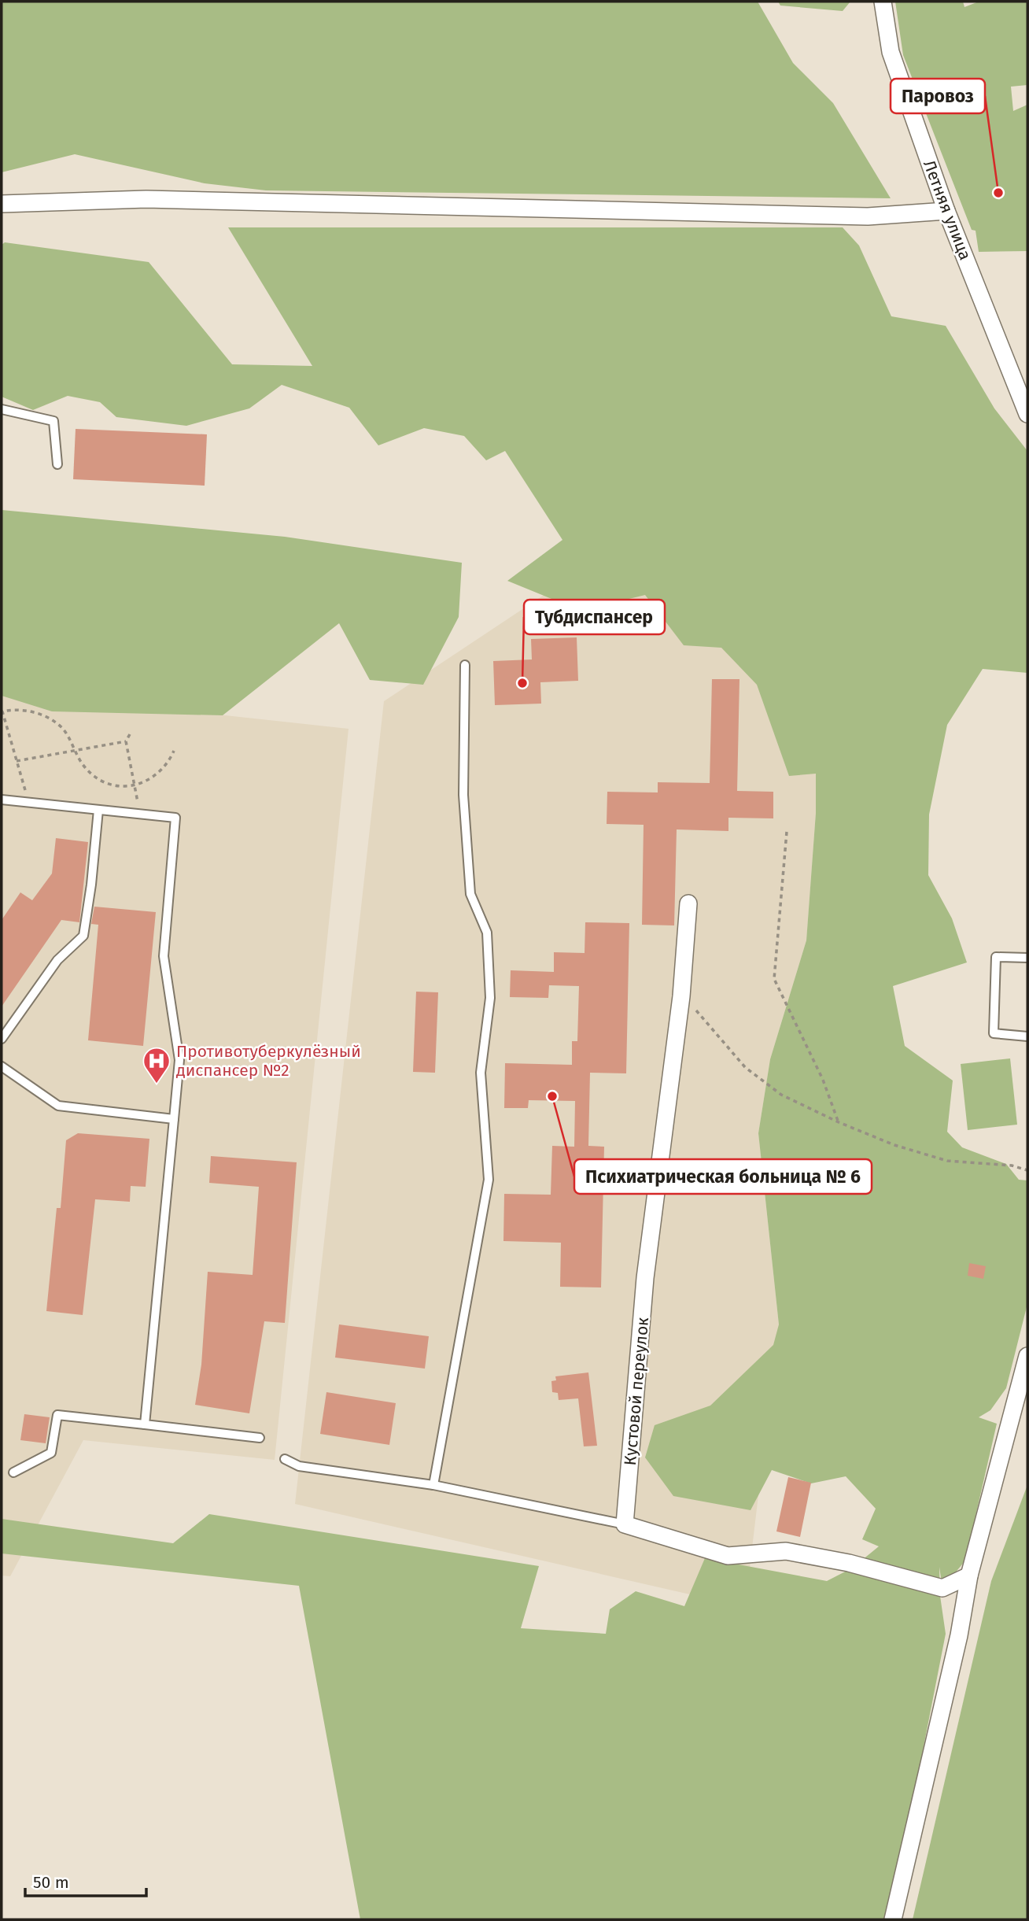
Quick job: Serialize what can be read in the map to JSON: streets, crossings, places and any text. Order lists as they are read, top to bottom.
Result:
{
  "streets": {
    "street": ["Летняя улица", "Кустовой переулок"]
  },
  "places": {
    "other": ["Паровоз", "Тубдиспансер", "Психиатрическая больница № 6"],
    "hospital": ["Противотуберкулёзный диспансер №2"]
  },
  "scale_bar": "50 m"
}
